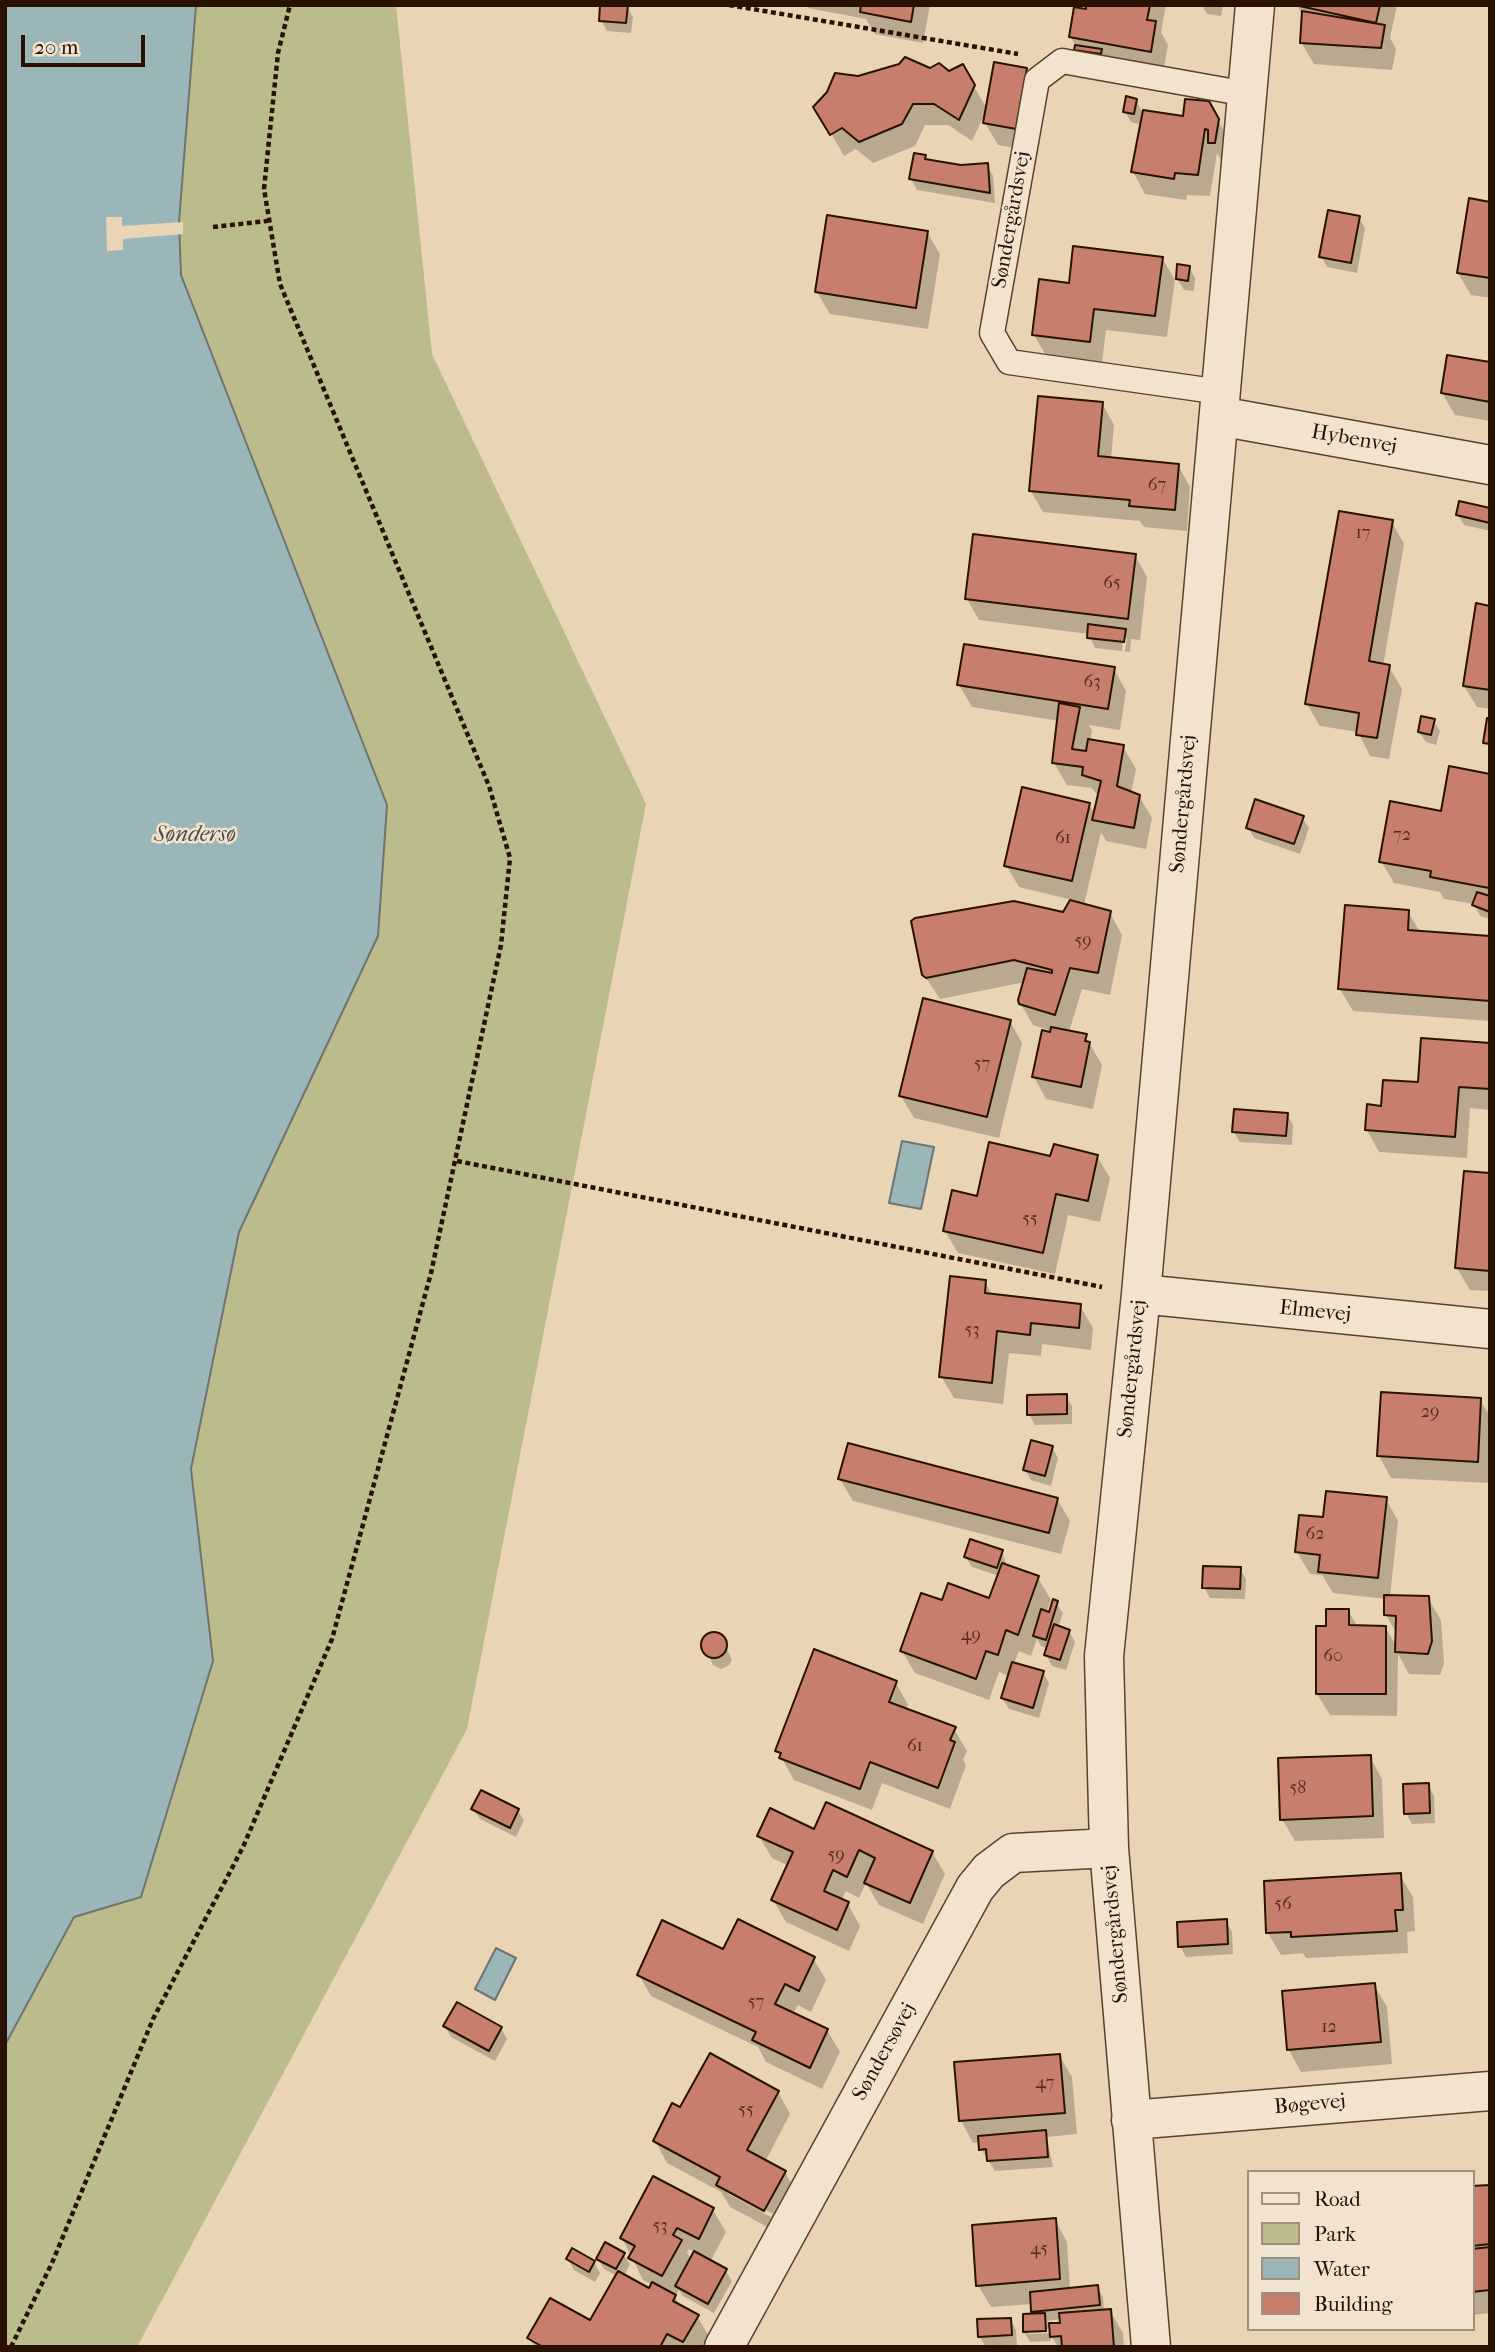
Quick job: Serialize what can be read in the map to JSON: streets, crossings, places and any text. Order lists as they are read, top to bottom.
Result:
{
  "streets": {
    "street": [
      "Søndergårdsvej",
      "Hybenvej",
      "Elmevej",
      "Søndersøvej",
      "Bøgevej"
    ]
  },
  "crossings": [
    ["Søndergårdsvej", "Hybenvej"],
    ["Søndergårdsvej", "Elmevej"],
    ["Søndergårdsvej", "Søndersøvej"],
    ["Søndergårdsvej", "Bøgevej"]
  ],
  "water": ["Søndersø"],
  "house_numbers": [
    "67",
    "17",
    "65",
    "63",
    "72",
    "61",
    "59",
    "57",
    "55",
    "53",
    "29",
    "62",
    "49",
    "60",
    "61",
    "58",
    "59",
    "56",
    "57",
    "12",
    "47",
    "55",
    "53",
    "45"
  ],
  "legend": [
    "Road",
    "Park",
    "Water",
    "Building"
  ],
  "scale_bar": "20 m"
}
